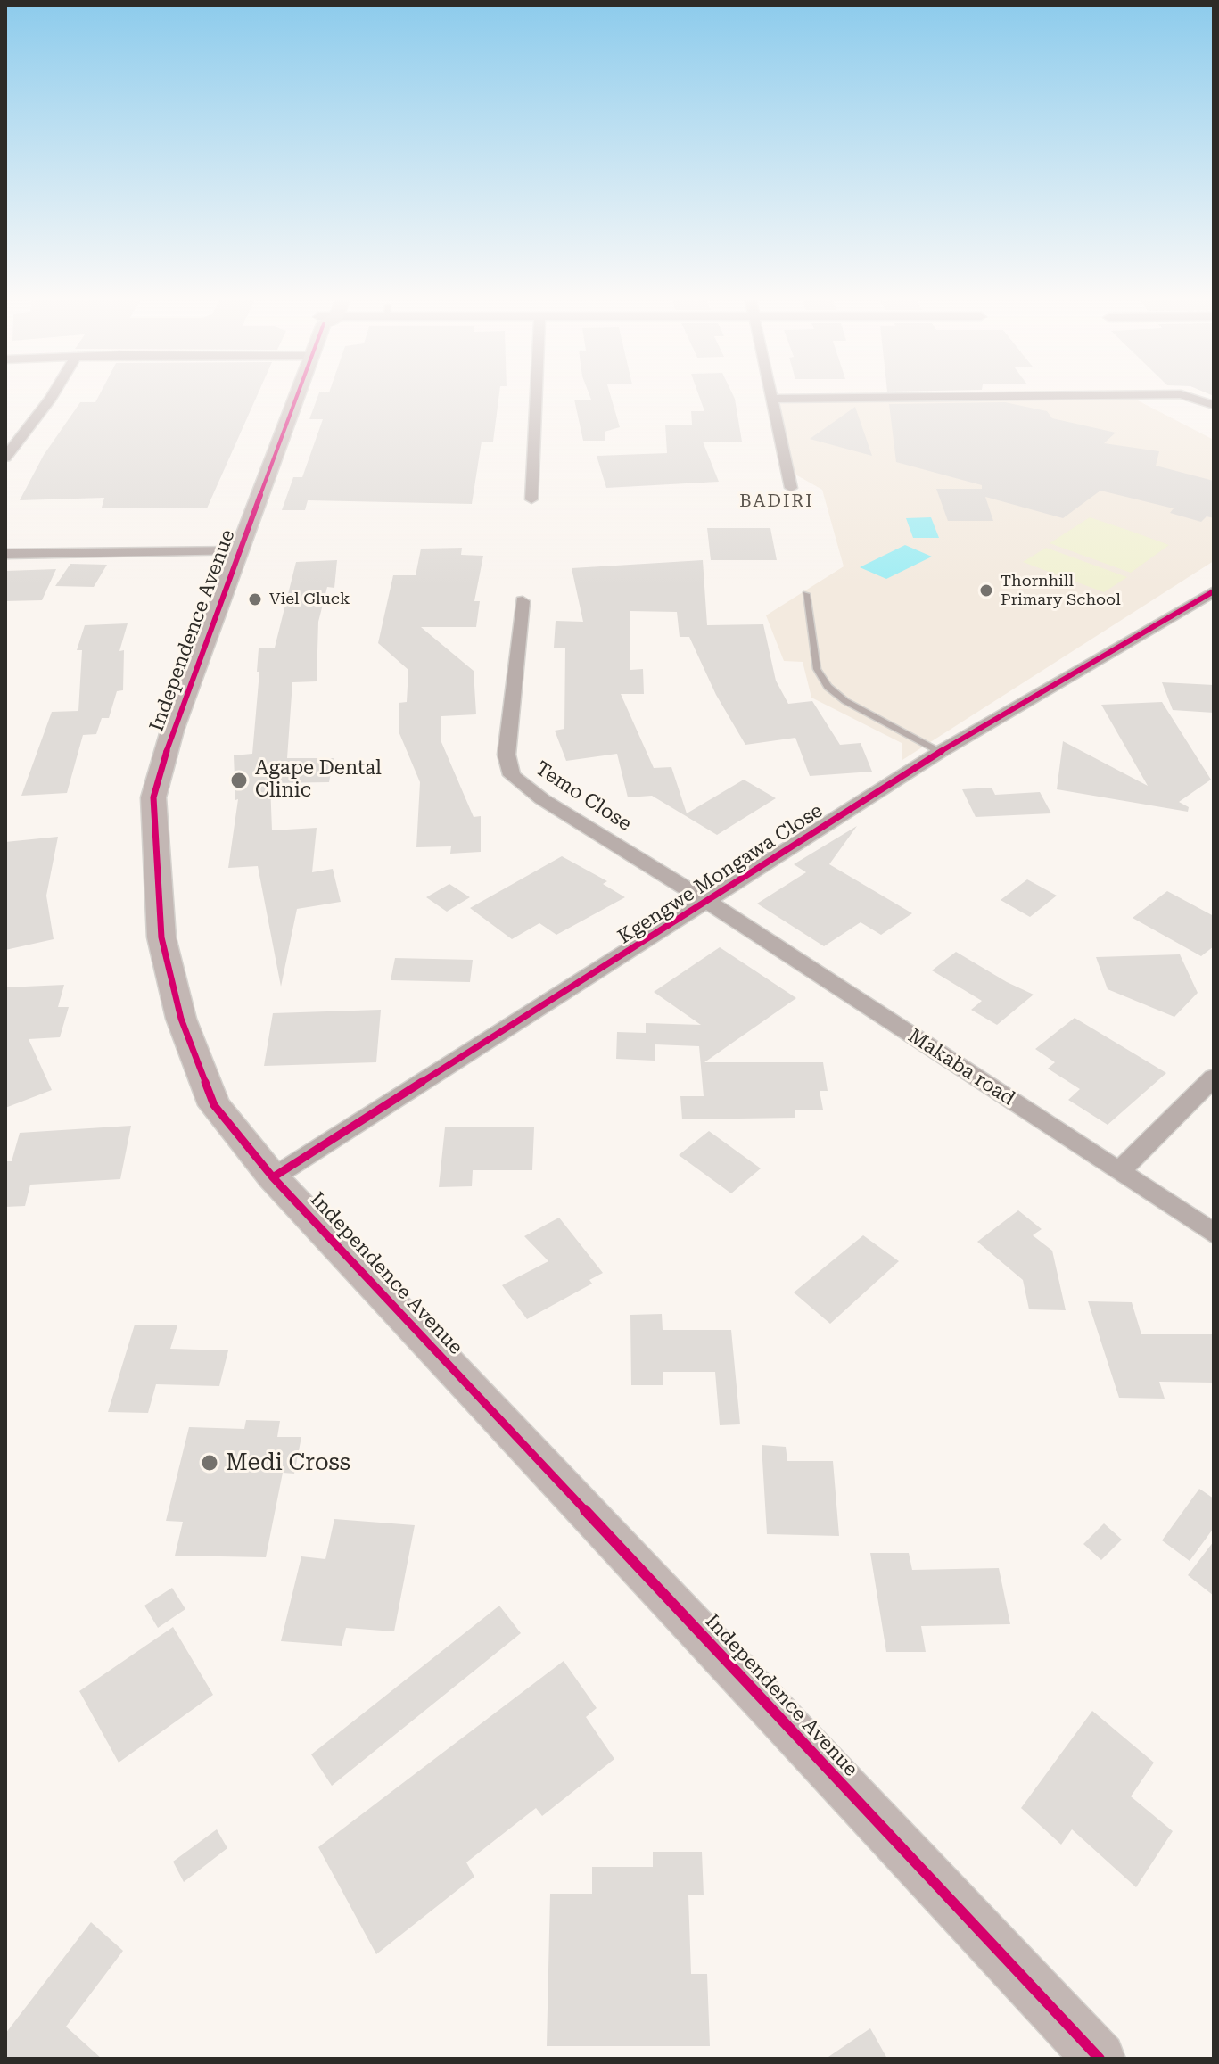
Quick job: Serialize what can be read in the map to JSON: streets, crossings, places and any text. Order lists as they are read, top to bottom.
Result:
{
  "streets": {
    "street": [
      "Independence Avenue",
      "Temo Close",
      "Kgengwe Mongawa Close",
      "Makaba road"
    ]
  },
  "crossings": [
    ["Independence Avenue", "Kgengwe Mongawa Close"],
    ["Temo Close", "Kgengwe Mongawa Close"],
    ["Temo Close", "Makaba road"],
    ["Kgengwe Mongawa Close", "Makaba road"]
  ],
  "districts": ["BADIRI"],
  "places": [
    "Thornhill Primary School",
    "Viel Gluck",
    "Agape Dental Clinic",
    "Medi Cross"
  ]
}
